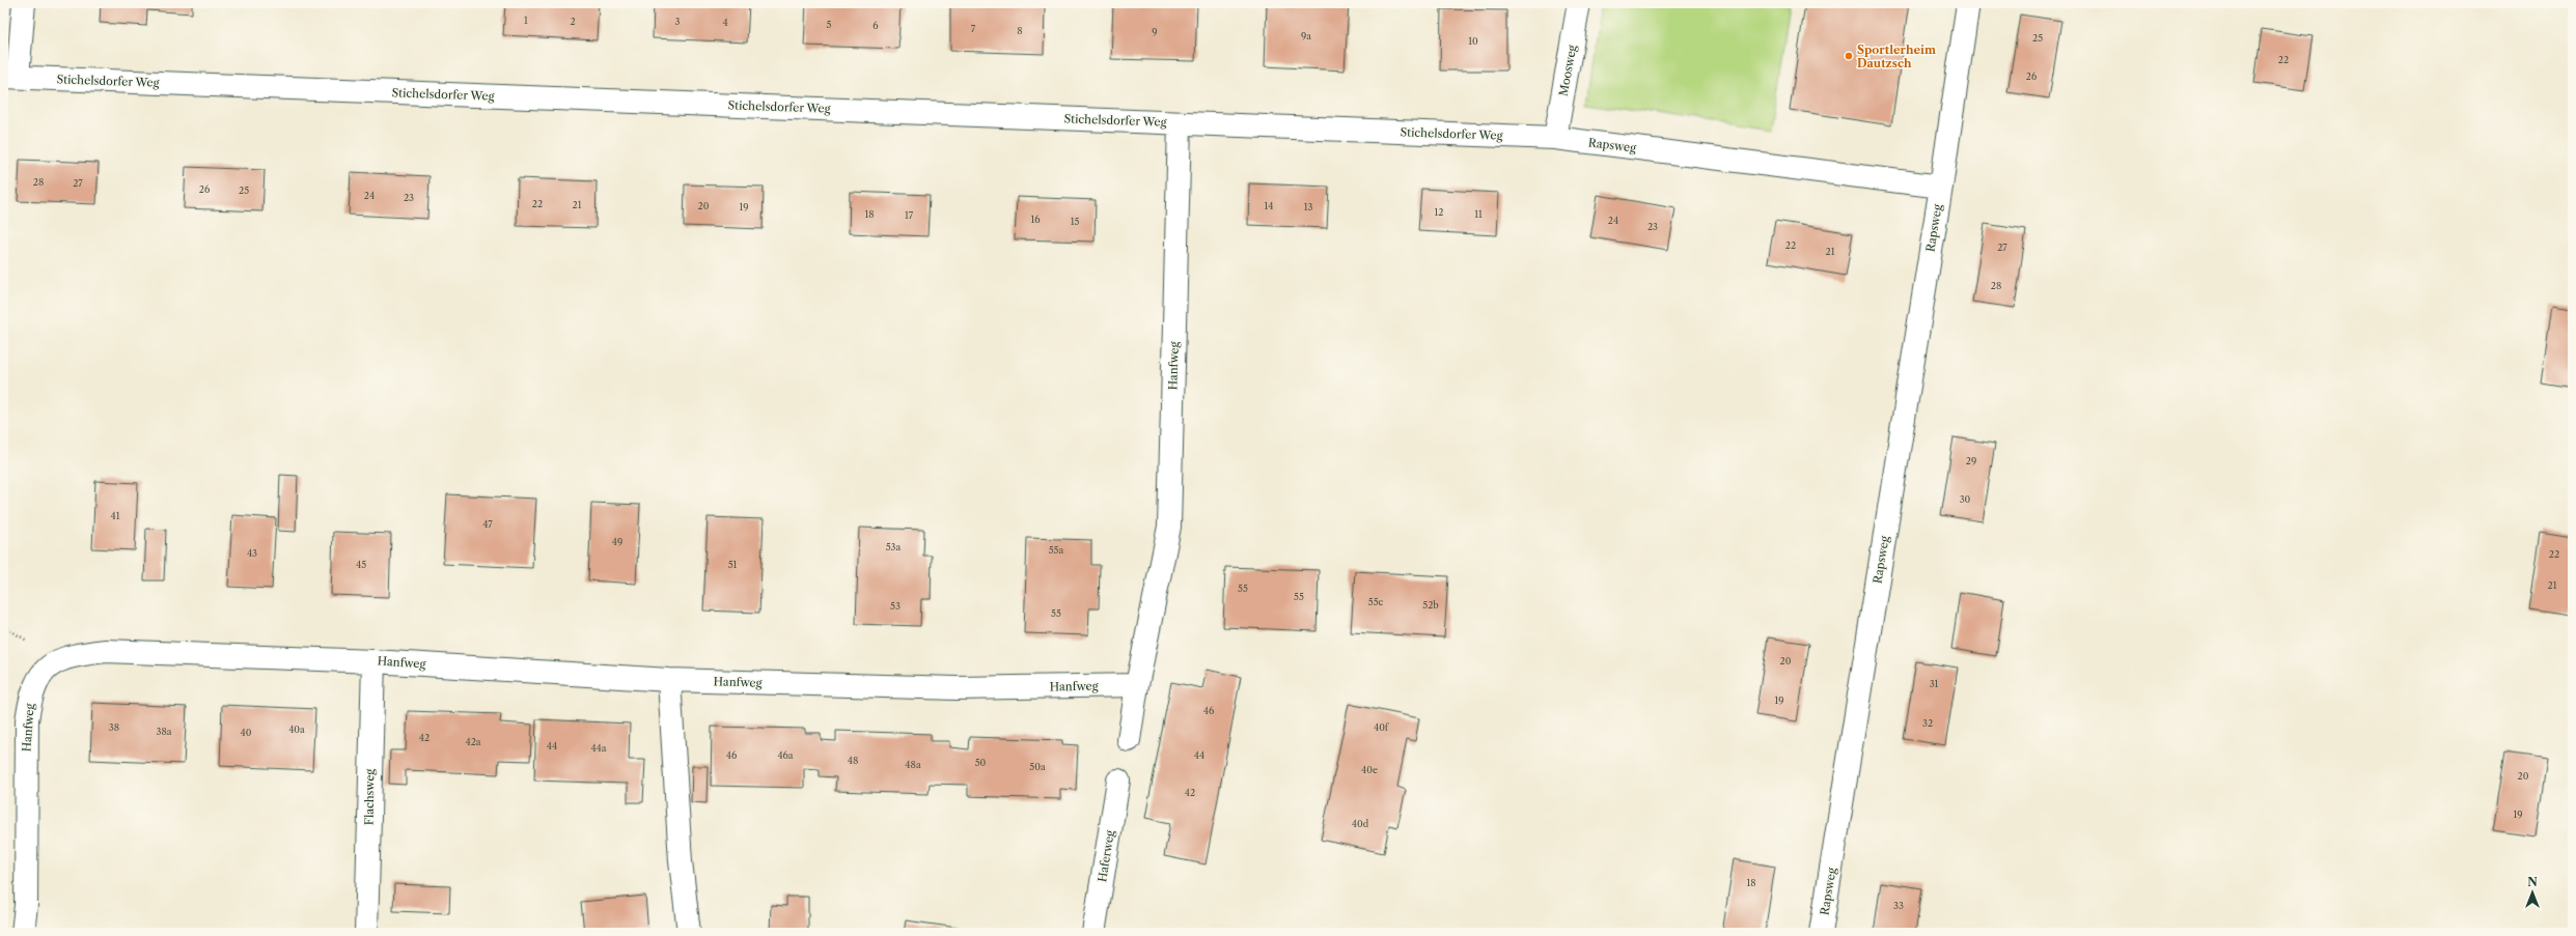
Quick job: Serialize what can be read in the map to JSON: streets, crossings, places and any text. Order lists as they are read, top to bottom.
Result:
{
  "streets": {
    "street": [
      "Moosweg",
      "Stichelsdorfer Weg",
      "Rapsweg",
      "Hanfweg",
      "Flachsweg",
      "Haferweg"
    ]
  },
  "crossings": [
    ["Moosweg", "Stichelsdorfer Weg"],
    ["Moosweg", "Rapsweg"],
    ["Stichelsdorfer Weg", "Rapsweg"],
    ["Stichelsdorfer Weg", "Hanfweg"],
    ["Hanfweg", "Flachsweg"]
  ],
  "places": ["Sportlerheim Dautzsch"],
  "house_numbers": [
    "1",
    "2",
    "3",
    "4",
    "5",
    "6",
    "7",
    "8",
    "9",
    "9a",
    "25",
    "10",
    "22",
    "26",
    "28",
    "27",
    "26",
    "25",
    "24",
    "23",
    "22",
    "21",
    "20",
    "14",
    "19",
    "13",
    "12",
    "18",
    "11",
    "17",
    "16",
    "24",
    "15",
    "23",
    "22",
    "27",
    "21",
    "28",
    "29",
    "30",
    "41",
    "47",
    "49",
    "53a",
    "55a",
    "43",
    "22",
    "45",
    "51",
    "21",
    "55",
    "55",
    "55c",
    "52b",
    "53",
    "55",
    "20",
    "31",
    "19",
    "46",
    "32",
    "38",
    "40f",
    "40a",
    "38a",
    "40",
    "42",
    "42a",
    "44",
    "44a",
    "46",
    "46a",
    "44",
    "48",
    "50",
    "48a",
    "50a",
    "40e",
    "20",
    "42",
    "19",
    "40d",
    "18",
    "33"
  ],
  "north": "top"
}
